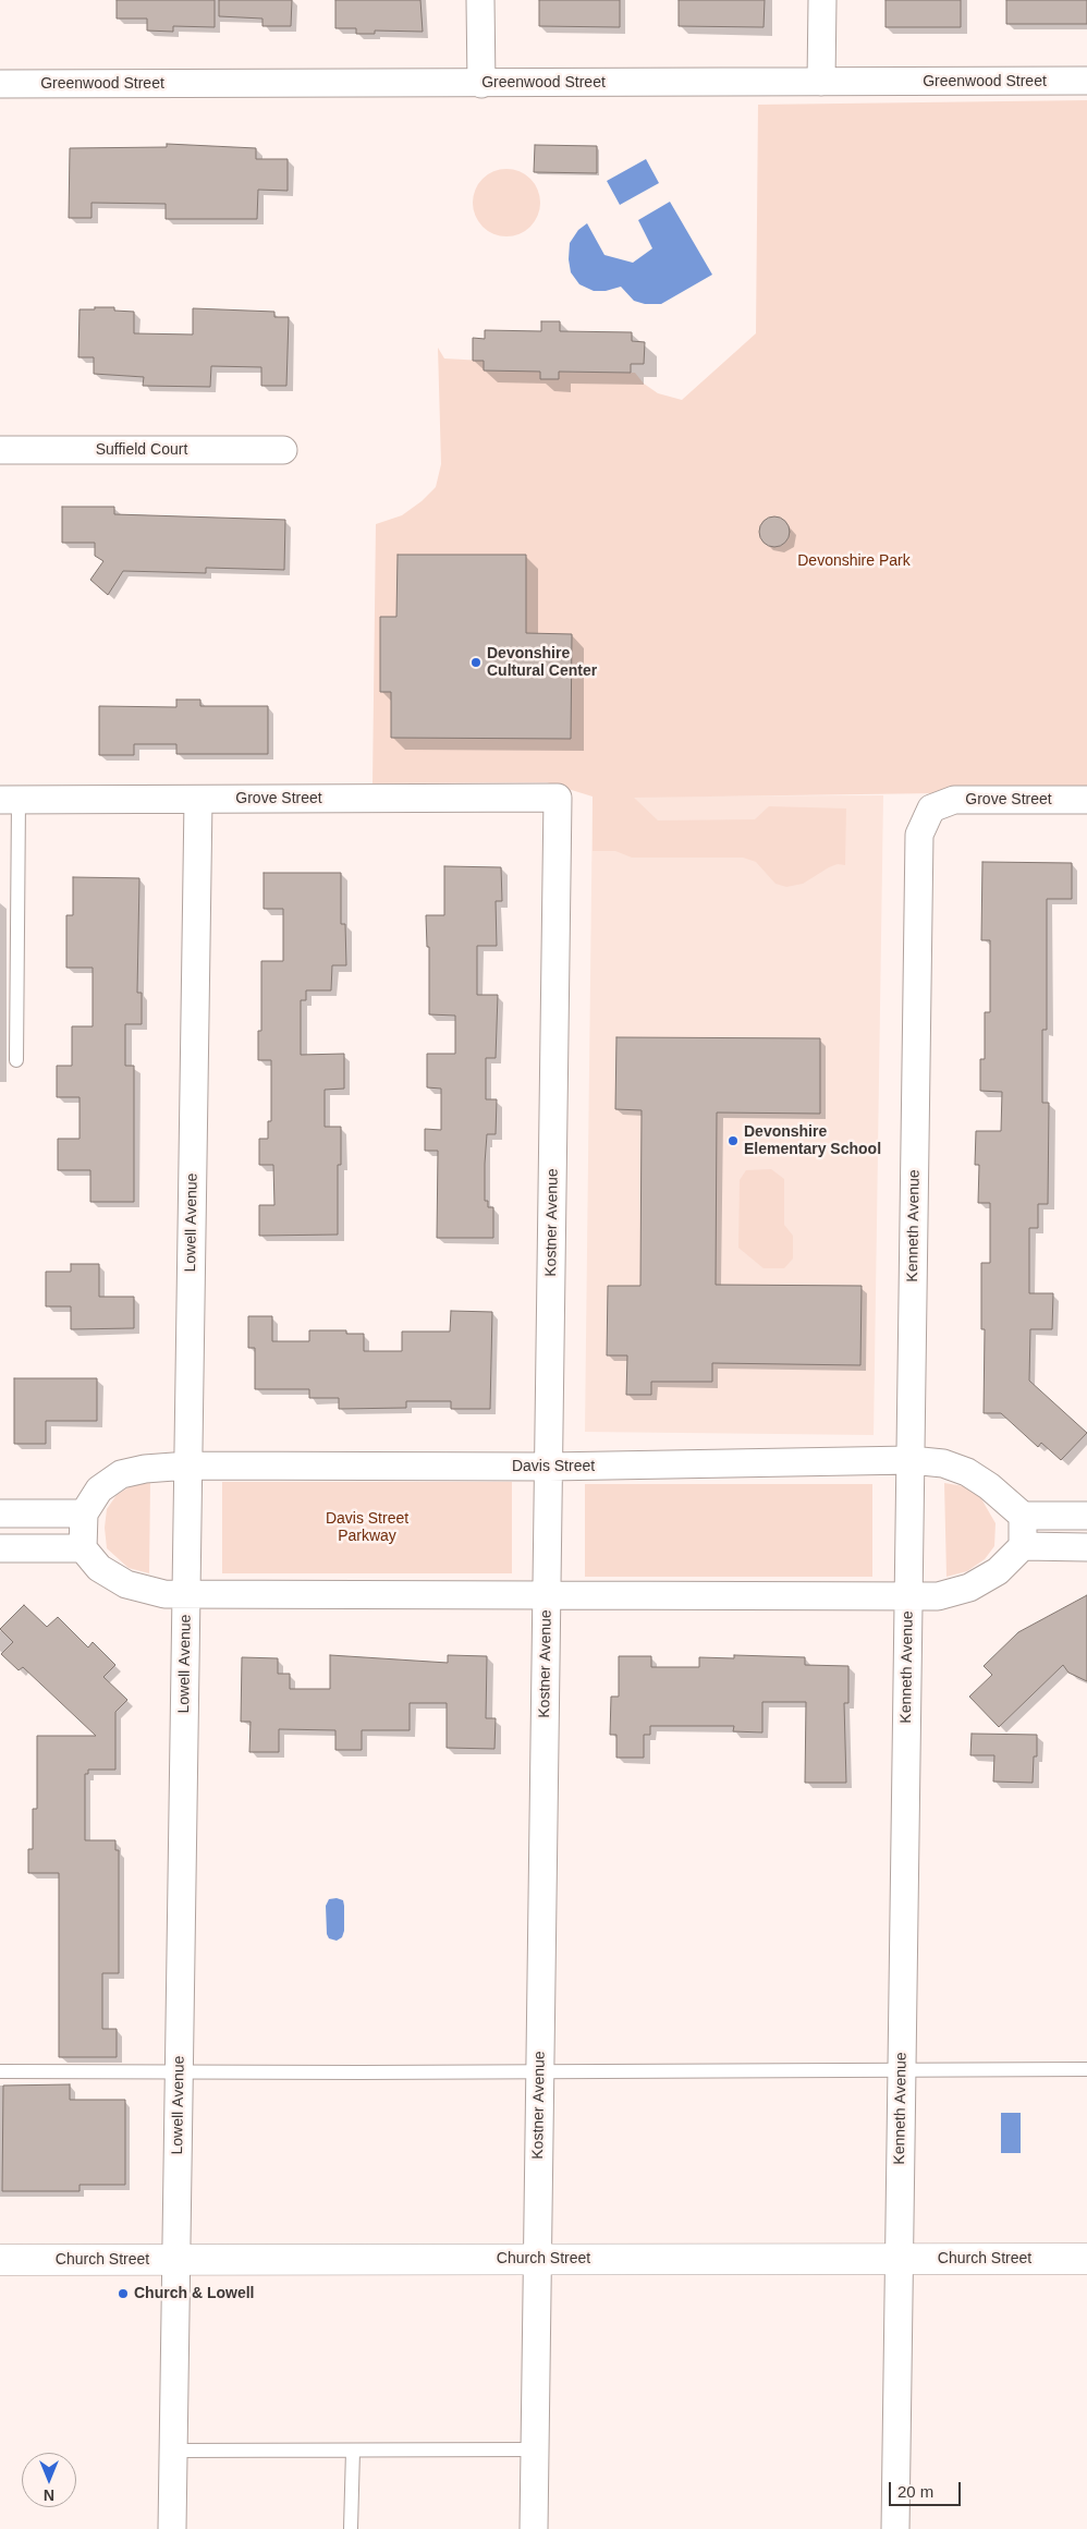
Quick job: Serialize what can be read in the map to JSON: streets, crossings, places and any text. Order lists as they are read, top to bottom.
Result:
{
  "streets": {
    "street": [
      "Greenwood Street",
      "Suffield Court",
      "Grove Street",
      "Lowell Avenue",
      "Kostner Avenue",
      "Kenneth Avenue",
      "Davis Street",
      "Church Street"
    ]
  },
  "crossings": [
    ["Grove Street", "Lowell Avenue"],
    ["Grove Street", "Kostner Avenue"],
    ["Grove Street", "Kenneth Avenue"],
    ["Lowell Avenue", "Davis Street"],
    ["Lowell Avenue", "Church Street"],
    ["Kostner Avenue", "Davis Street"],
    ["Kostner Avenue", "Church Street"],
    ["Kenneth Avenue", "Davis Street"],
    ["Kenneth Avenue", "Church Street"]
  ],
  "parks": ["Devonshire Park", "Davis Street Parkway"],
  "places": ["Devonshire Cultural Center", "Devonshire Elementary School", "Church & Lowell"],
  "scale_bar": "20 m",
  "north": "bottom"
}
